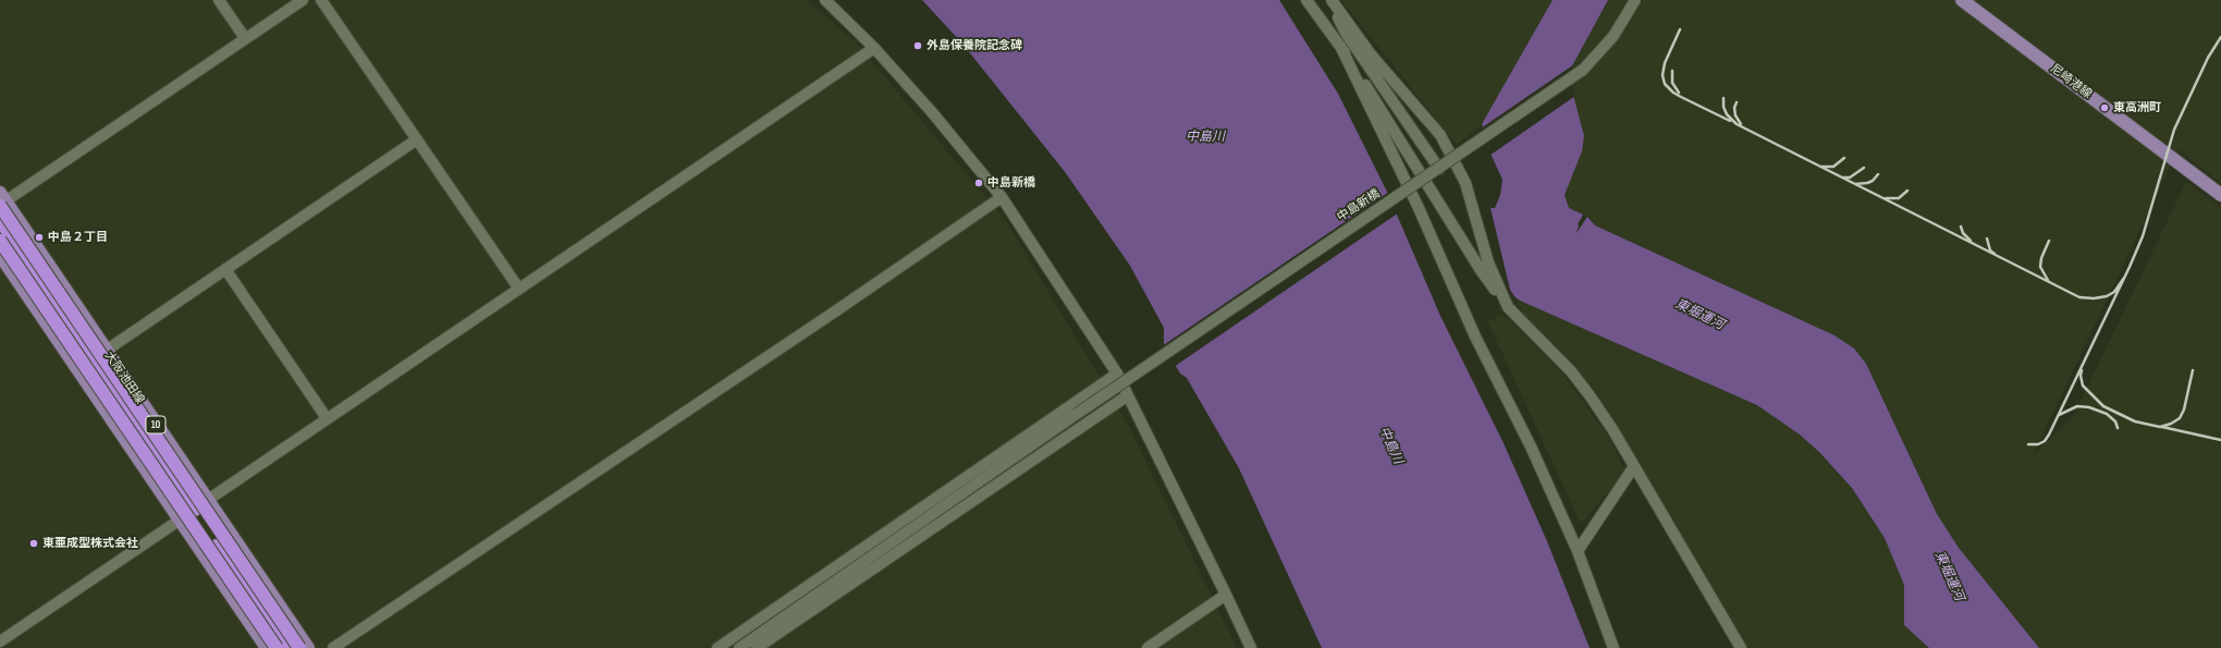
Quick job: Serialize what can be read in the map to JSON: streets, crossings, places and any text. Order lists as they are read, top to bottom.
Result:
{
  "streets": {
    "main road": ["尼崎港線", "大阪池田線", "10"],
    "street": ["中島新橋"]
  },
  "water": ["中島川", "東堀運河"],
  "places": [
    "外島保養院記念碑",
    "東高洲町",
    "中島新橋",
    "中島２丁目",
    "東亜成型株式会社"
  ]
}
